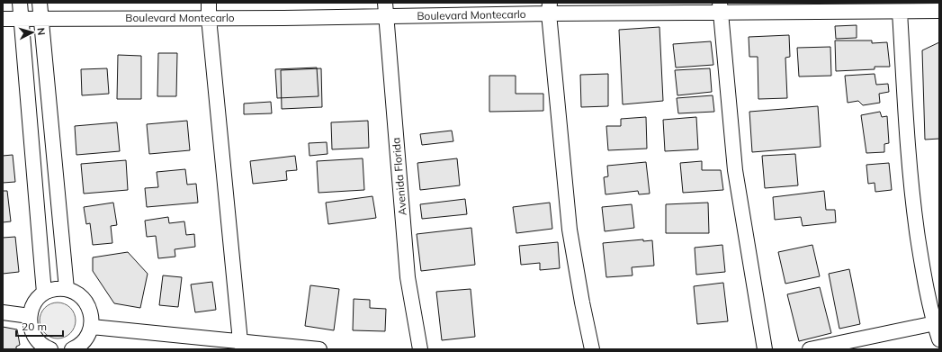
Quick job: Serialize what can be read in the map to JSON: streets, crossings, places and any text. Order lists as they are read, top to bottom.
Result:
{
  "streets": {
    "street": ["Boulevard Montecarlo", "Avenida Florida"]
  },
  "crossings": [
    ["Boulevard Montecarlo", "Avenida Florida"]
  ],
  "scale_bar": "20 m",
  "north": "right"
}
